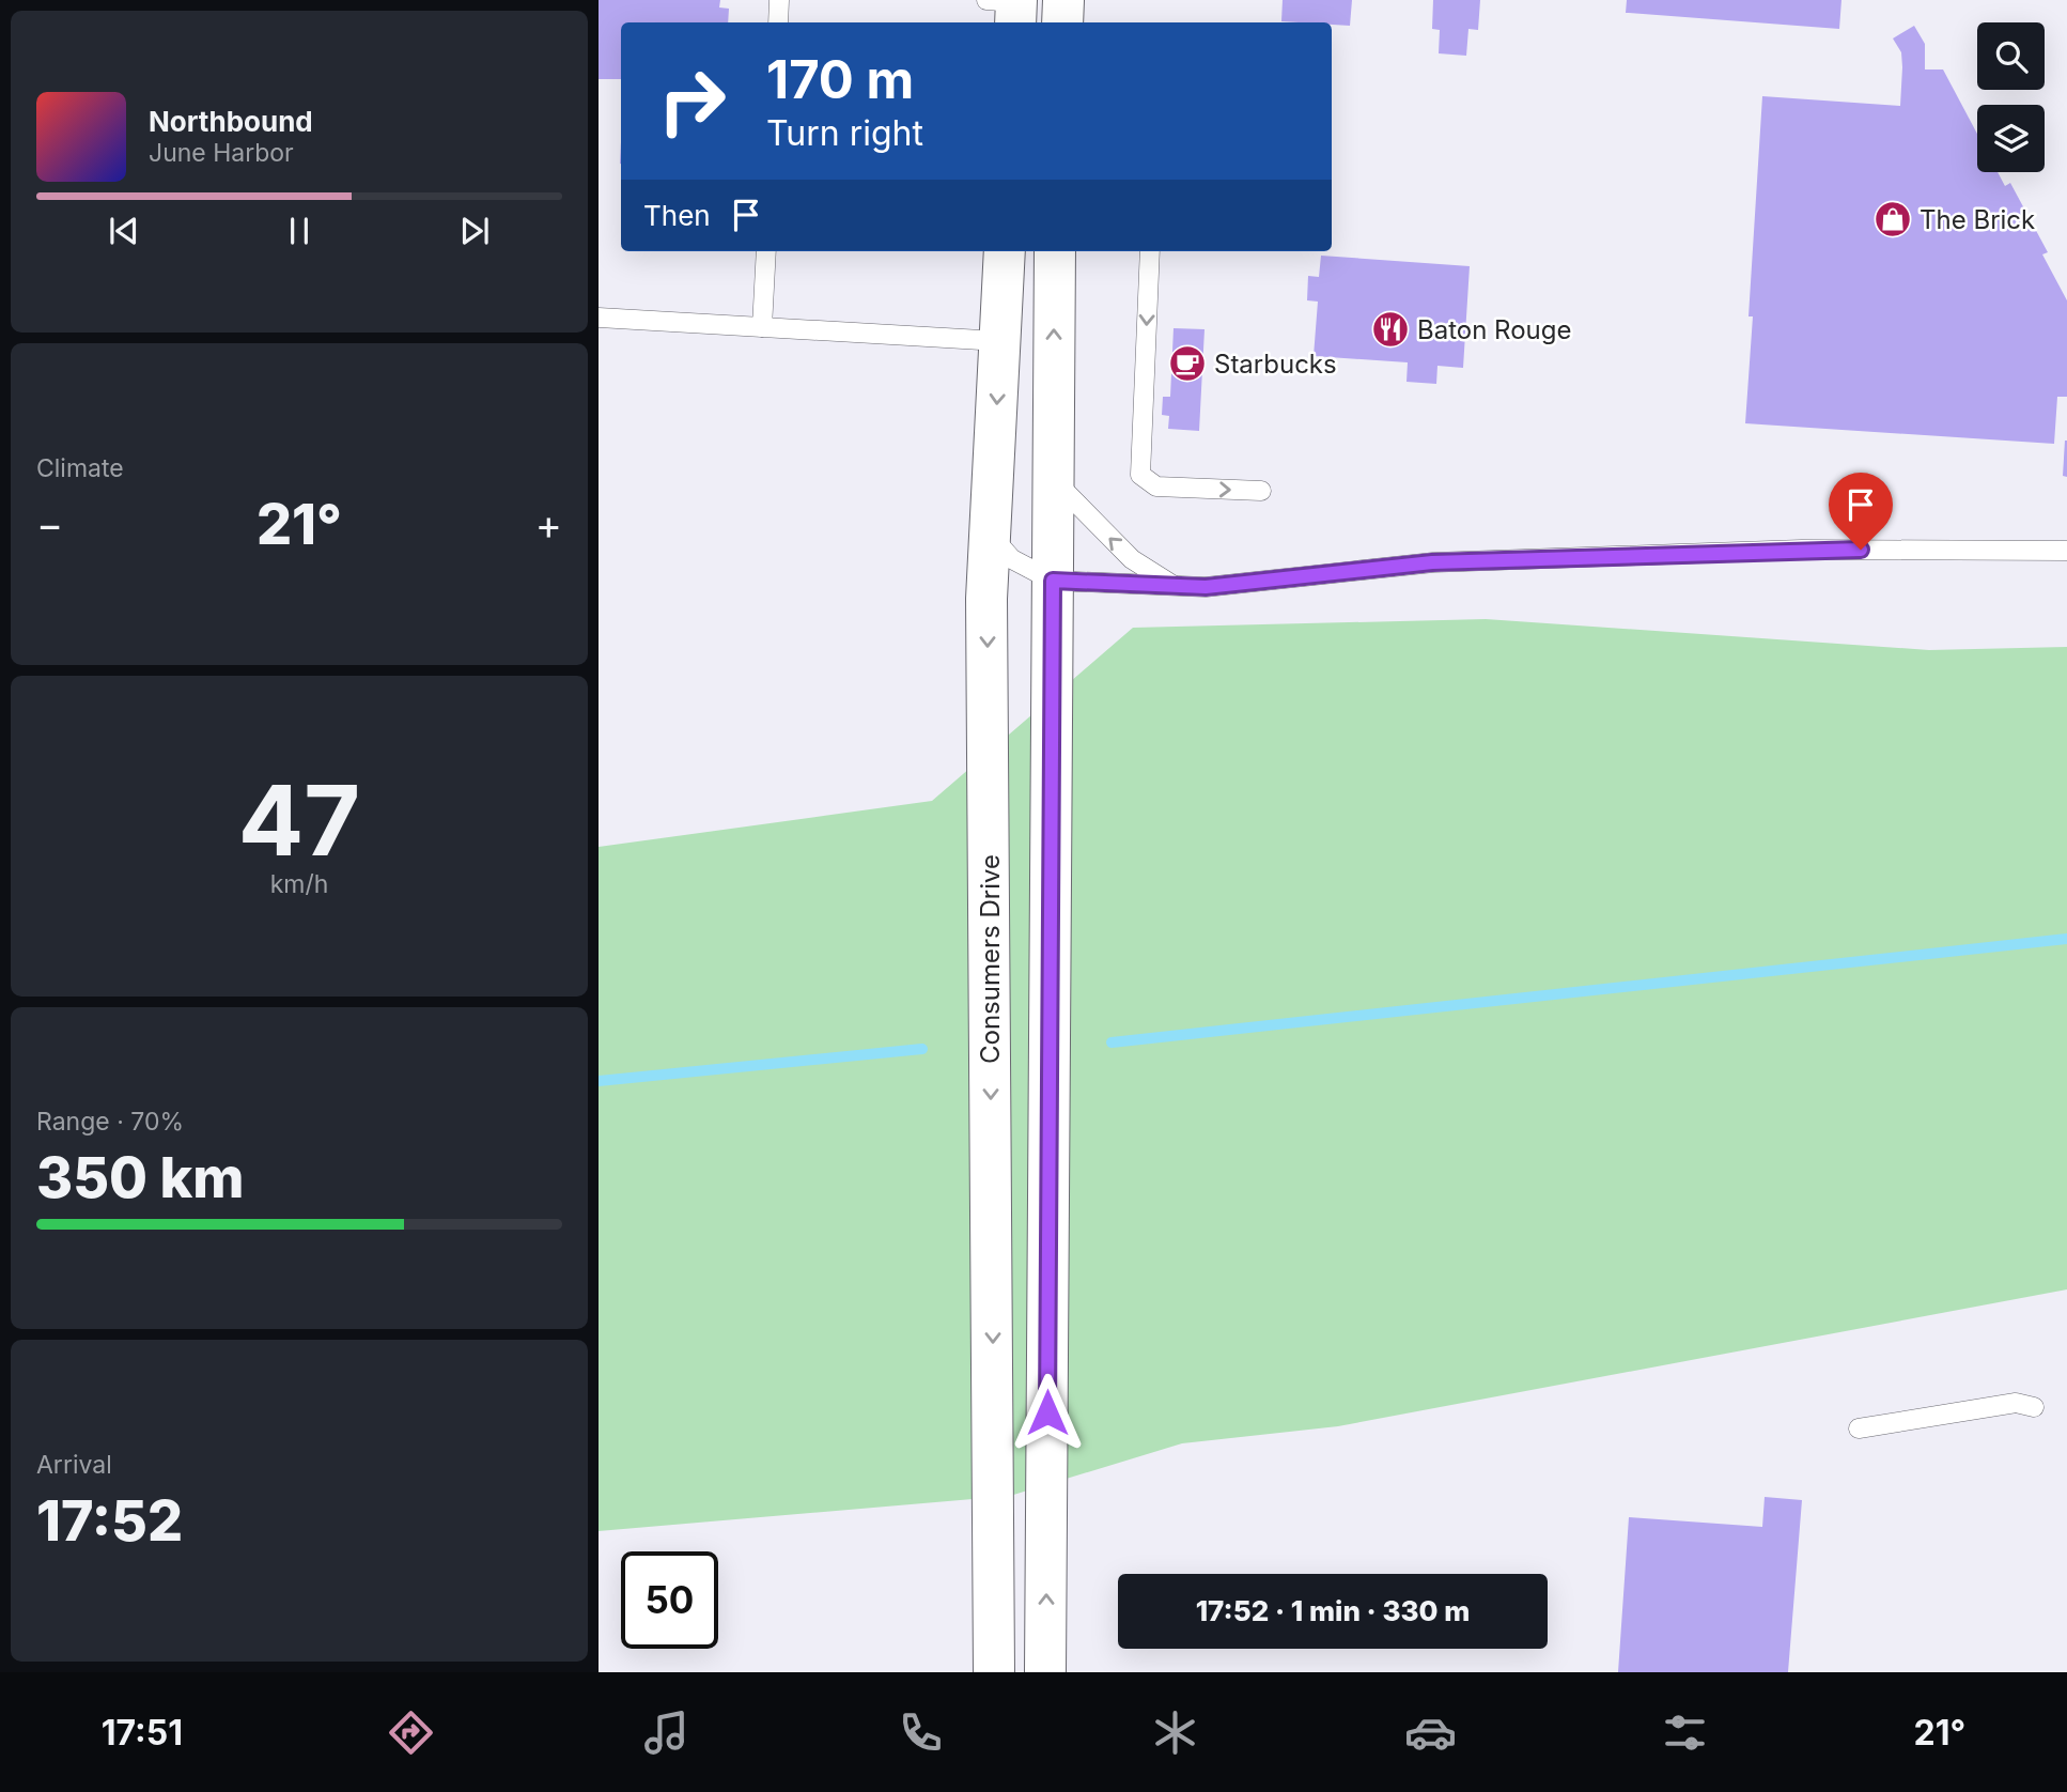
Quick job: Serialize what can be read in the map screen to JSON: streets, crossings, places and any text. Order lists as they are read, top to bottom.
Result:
{
  "streets": {
    "main road": ["Consumers Drive"]
  },
  "places": {
    "shop": ["The Brick"],
    "restaurant": ["Baton Rouge"],
    "cafe": ["Starbucks"]
  },
  "page": {
    "turn": ["170 m", "Turn right"],
    "song": ["Northbound", "June Harbor"],
    "then": "Then",
    "tile": [
      "Climate",
      ["47", "km/h"],
      ["Range · 70%", "350 km"],
      ["Arrival", "17:52"]
    ],
    "heat": ["−", "21°", "+"],
    "limit": "50",
    "trip": "17:52 · 1 min · 330 m",
    "tabs": ["17:51", "21°"]
  }
}
